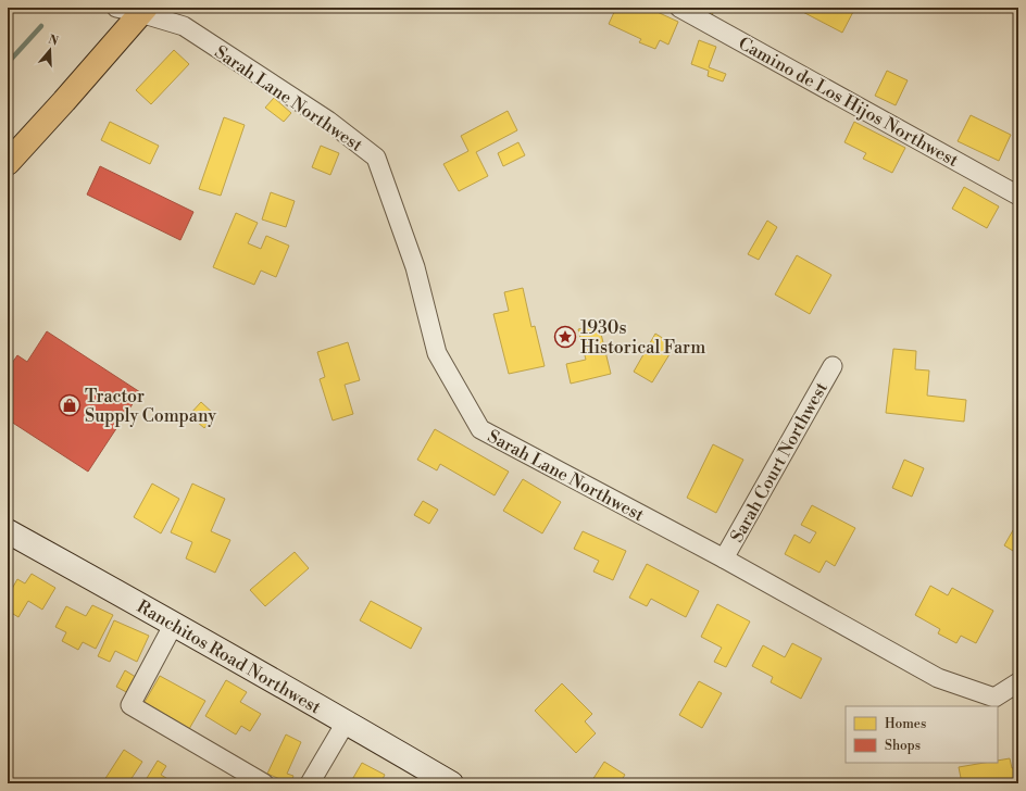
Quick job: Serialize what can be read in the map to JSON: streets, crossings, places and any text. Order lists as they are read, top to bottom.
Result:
{
  "streets": {
    "street": [
      "Sarah Lane Northwest",
      "Camino de Los Hijos Northwest",
      "Sarah Court Northwest",
      "Ranchitos Road Northwest"
    ]
  },
  "crossings": [
    ["Sarah Lane Northwest", "Sarah Court Northwest"]
  ],
  "places": {
    "place": ["1930s Historical Farm"],
    "shop": ["Tractor Supply Company"]
  },
  "legend": ["Homes", "Shops"],
  "north": "top"
}
